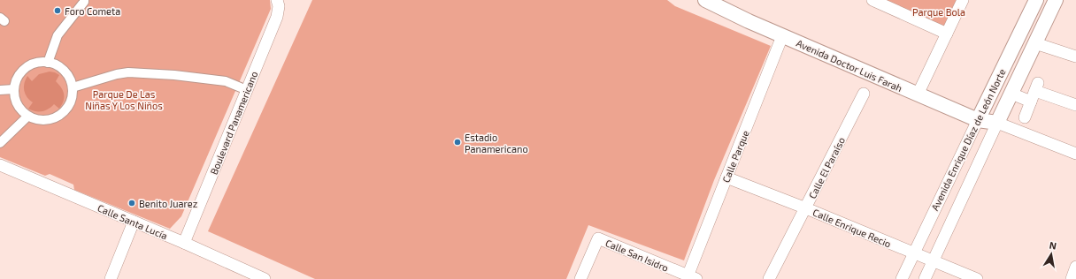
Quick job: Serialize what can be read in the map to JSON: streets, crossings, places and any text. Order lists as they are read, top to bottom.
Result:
{
  "streets": {
    "street": [
      "Avenida Doctor Luis Farah",
      "Boulevard Panamericano",
      "Avenida Enrique Díaz de León Norte",
      "Calle Parque",
      "Calle El Paraíso",
      "Calle Santa Lucía",
      "Calle Enrique Recio",
      "Calle San Isidro"
    ]
  },
  "crossings": [
    ["Avenida Doctor Luis Farah", "Avenida Enrique Díaz de León Norte"],
    ["Avenida Doctor Luis Farah", "Calle Parque"],
    ["Boulevard Panamericano", "Calle Santa Lucía"],
    ["Avenida Enrique Díaz de León Norte", "Calle Enrique Recio"],
    ["Calle Parque", "Calle Enrique Recio"],
    ["Calle Parque", "Calle San Isidro"],
    ["Calle El Paraíso", "Calle Enrique Recio"]
  ],
  "parks": ["Parque Bola", "Parque De Las Niñas Y Los Niños"],
  "places": ["Foro Cometa", "Estadio Panamericano", "Benito Juarez"],
  "north": "top"
}
